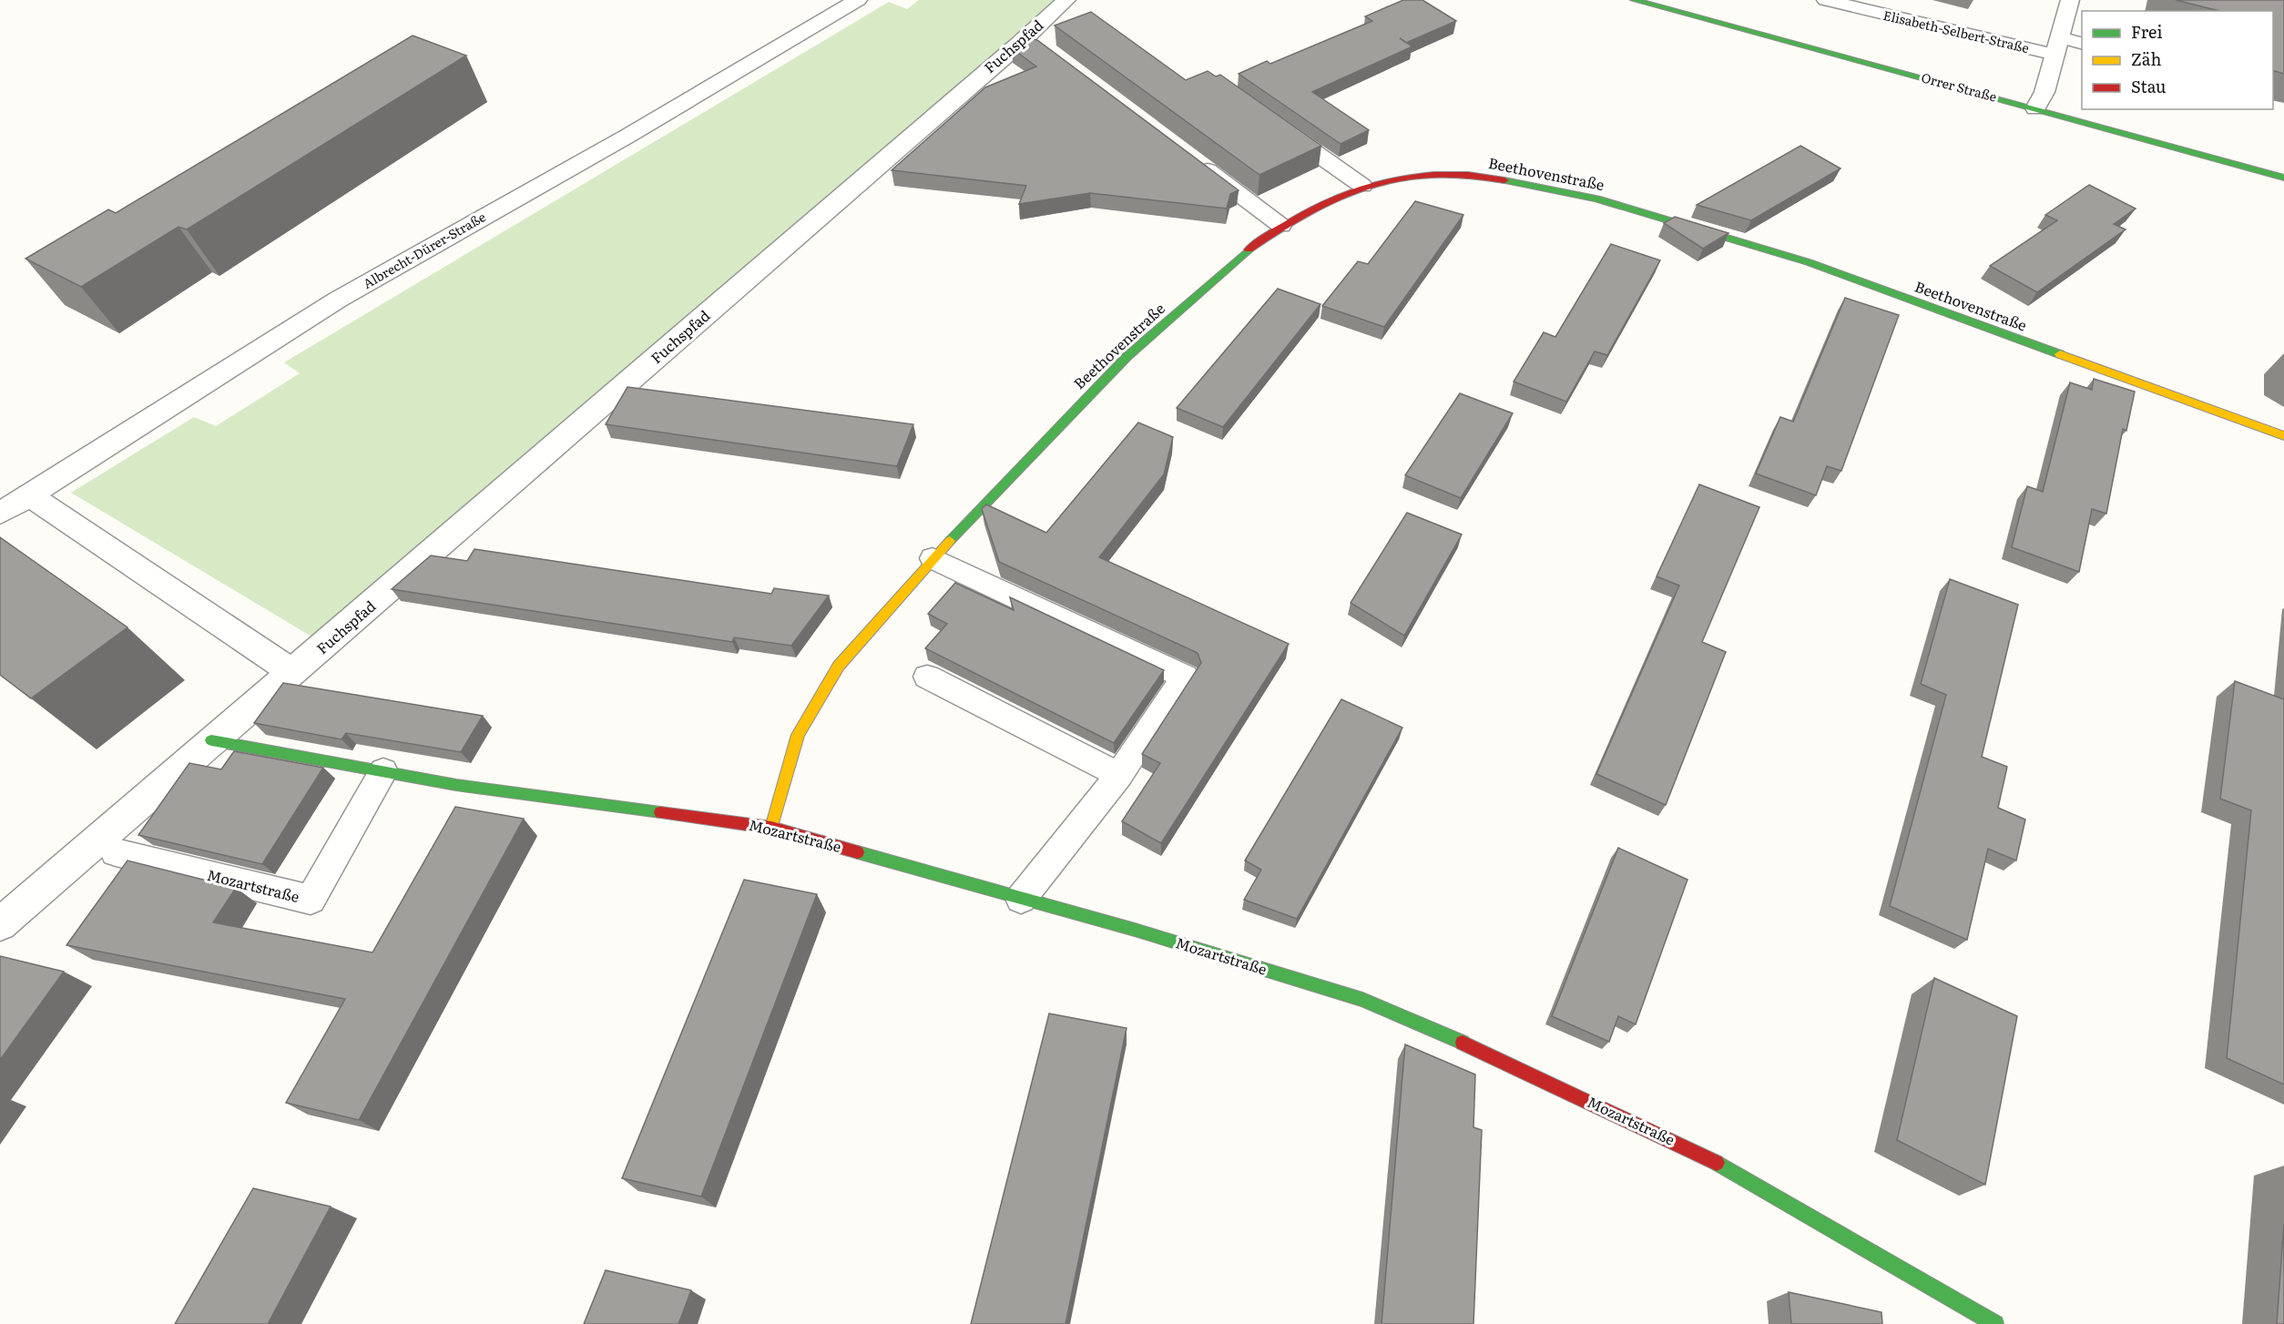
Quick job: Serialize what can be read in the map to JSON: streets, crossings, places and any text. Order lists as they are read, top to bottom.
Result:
{
  "streets": {
    "street": [
      "Fuchspfad",
      "Orrer Straße",
      "Beethovenstraße",
      "Albrecht-Dürer-Straße",
      "Mozartstraße"
    ],
    "lane": ["Elisabeth-Selbert-Straße"]
  },
  "crossings": [
    ["Fuchspfad", "Mozartstraße"],
    ["Beethovenstraße", "Mozartstraße"]
  ],
  "legend": ["Frei", "Zäh", "Stau"]
}
